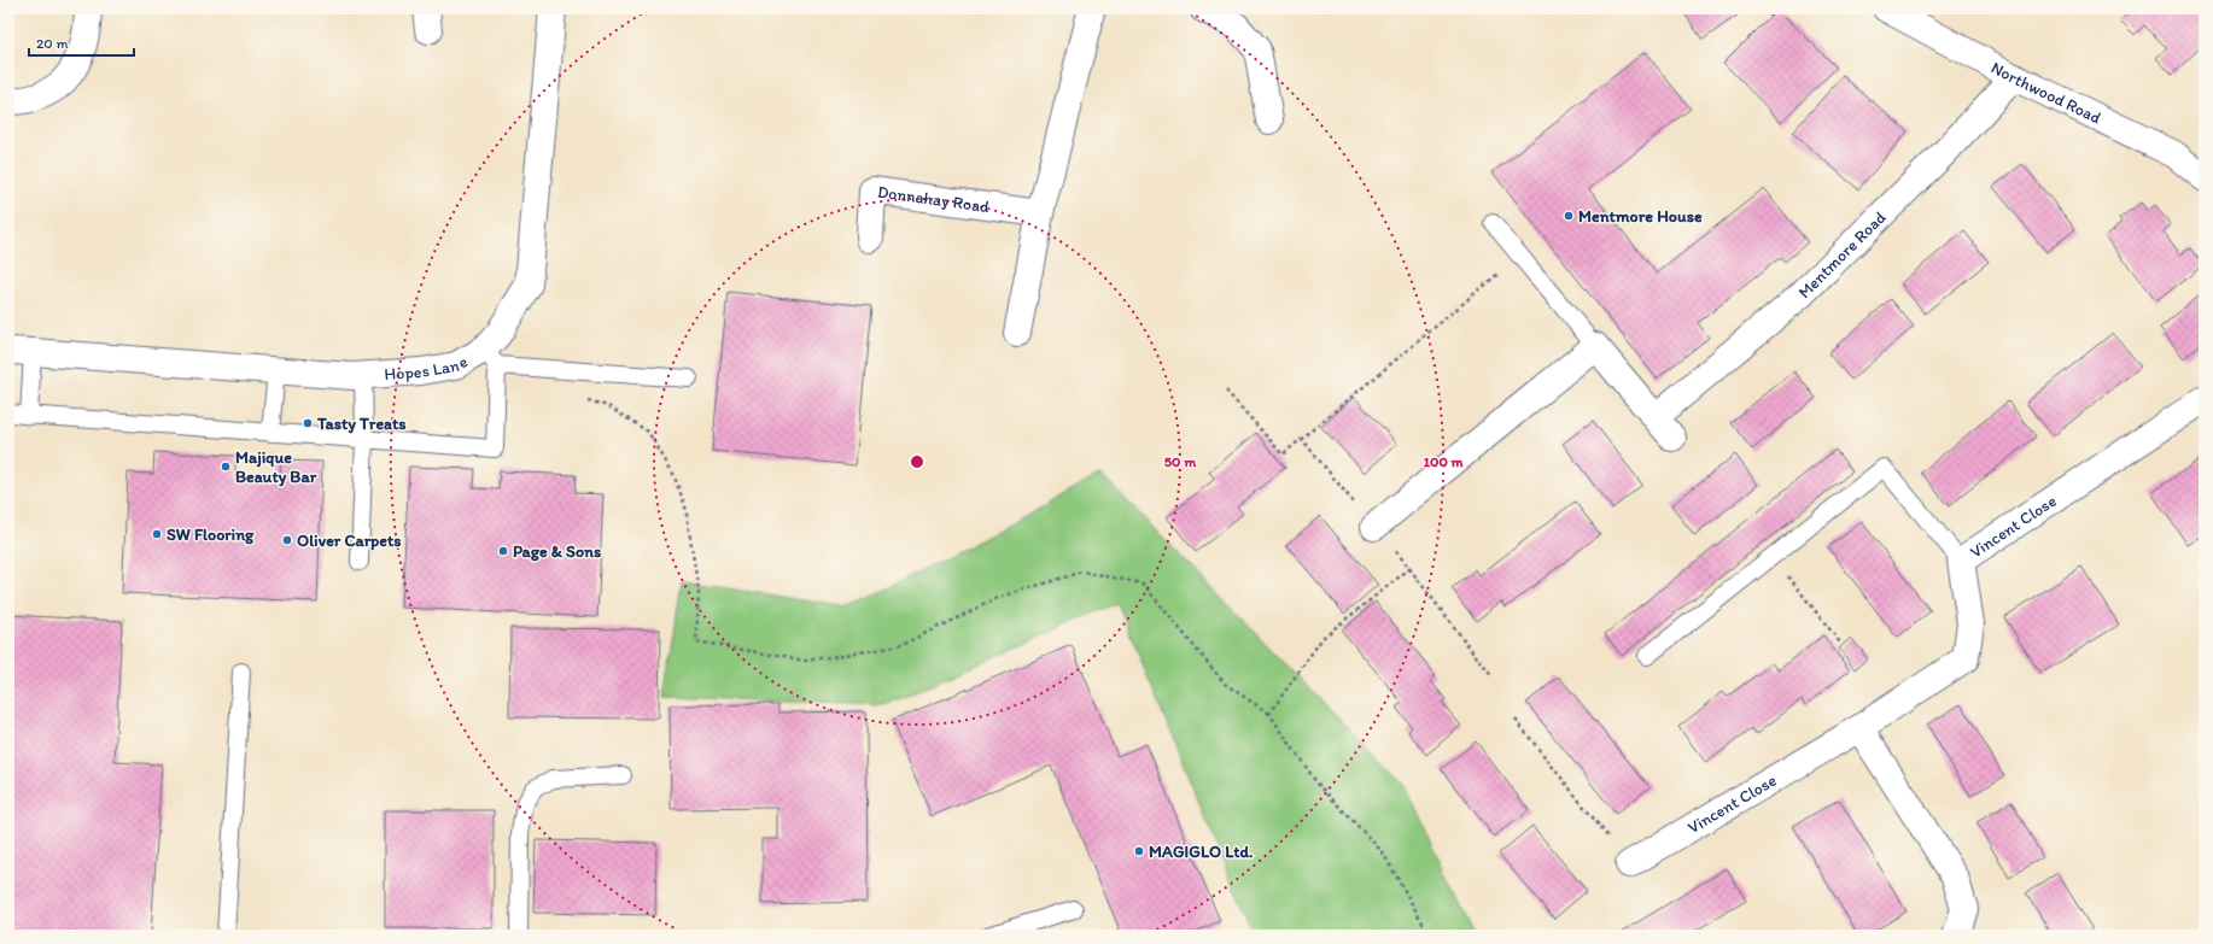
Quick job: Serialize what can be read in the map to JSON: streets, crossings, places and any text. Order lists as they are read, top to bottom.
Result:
{
  "streets": {
    "street": [
      "Northwood Road",
      "Donnahay Road",
      "Mentmore Road",
      "Hopes Lane",
      "Vincent Close"
    ]
  },
  "crossings": [
    ["Northwood Road", "Mentmore Road"]
  ],
  "places": [
    "Mentmore House",
    "Tasty Treats",
    "Majique Beauty Bar",
    "SW Flooring",
    "Oliver Carpets",
    "Page & Sons",
    "MAGIGLO Ltd."
  ],
  "scale_bar": "20 m",
  "rings": ["50 m", "100 m"]
}
